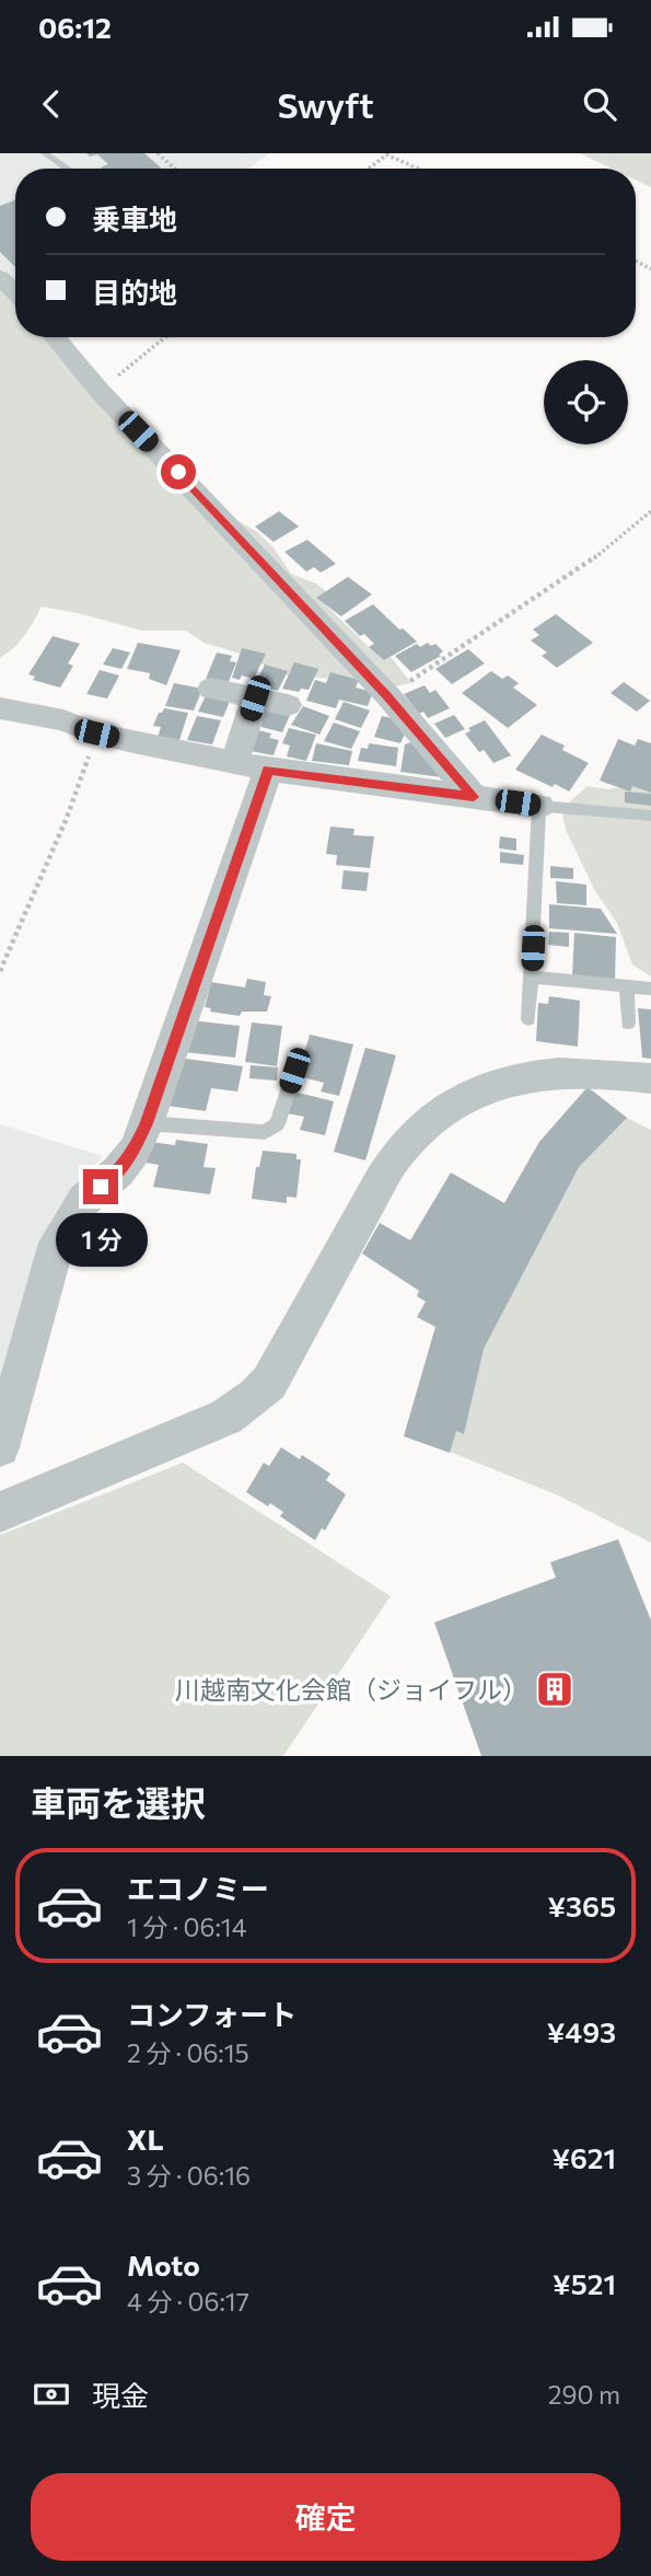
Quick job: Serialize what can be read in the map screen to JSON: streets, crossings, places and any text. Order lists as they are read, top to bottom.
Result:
{
  "places": {
    "building": ["川越南文化会館（ジョイフル）"]
  },
  "page": {
    "status": "06:12",
    "header": "Swyft",
    "banner": ["乗車地", "目的地"],
    "bubble": "1 分",
    "heading": "車両を選択",
    "list": [
      {
        "name": "エコノミー",
        "note": "1 分 · 06:14",
        "value": "¥365"
      },
      {
        "name": "コンフォート",
        "note": "2 分 · 06:15",
        "value": "¥493"
      },
      {
        "name": "XL",
        "note": "3 分 · 06:16",
        "value": "¥621"
      },
      {
        "name": "Moto",
        "note": "4 分 · 06:17",
        "value": "¥521"
      }
    ],
    "pay": ["現金", "290 m"],
    "buttons": "確定"
  }
}
